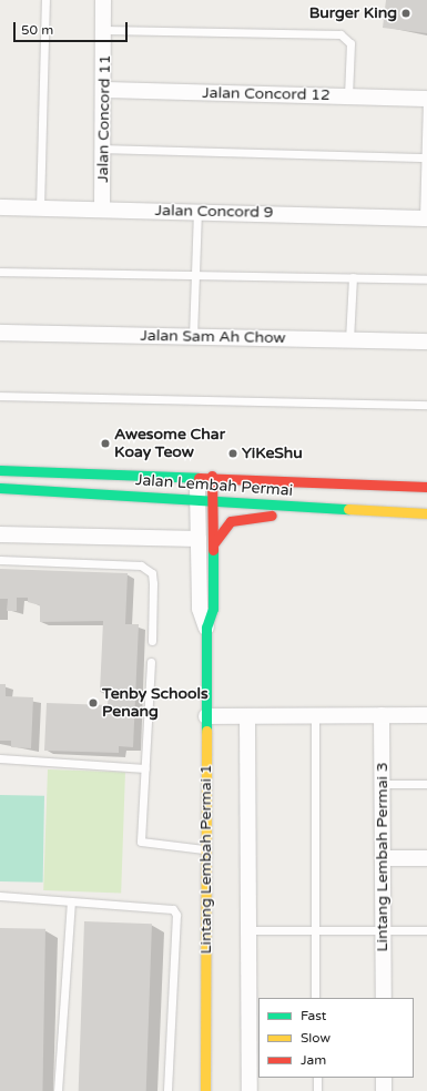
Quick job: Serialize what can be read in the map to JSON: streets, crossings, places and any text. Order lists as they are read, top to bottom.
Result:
{
  "streets": {
    "main road": ["Jalan Lembah Permai", "Lintang Lembah Permai 1"],
    "street": [
      "Jalan Concord 12",
      "Jalan Concord 11",
      "Jalan Concord 9",
      "Jalan Sam Ah Chow",
      "Lintang Lembah Permai 3"
    ]
  },
  "crossings": [
    ["Jalan Concord 12", "Jalan Concord 11"],
    ["Jalan Concord 11", "Jalan Concord 9"],
    ["Jalan Lembah Permai", "Lintang Lembah Permai 1"]
  ],
  "places": [
    "Burger King",
    "Awesome Char Koay Teow",
    "YiKeShu",
    "Tenby Schools Penang"
  ],
  "legend": ["Fast", "Slow", "Jam"],
  "scale_bar": "50 m"
}
